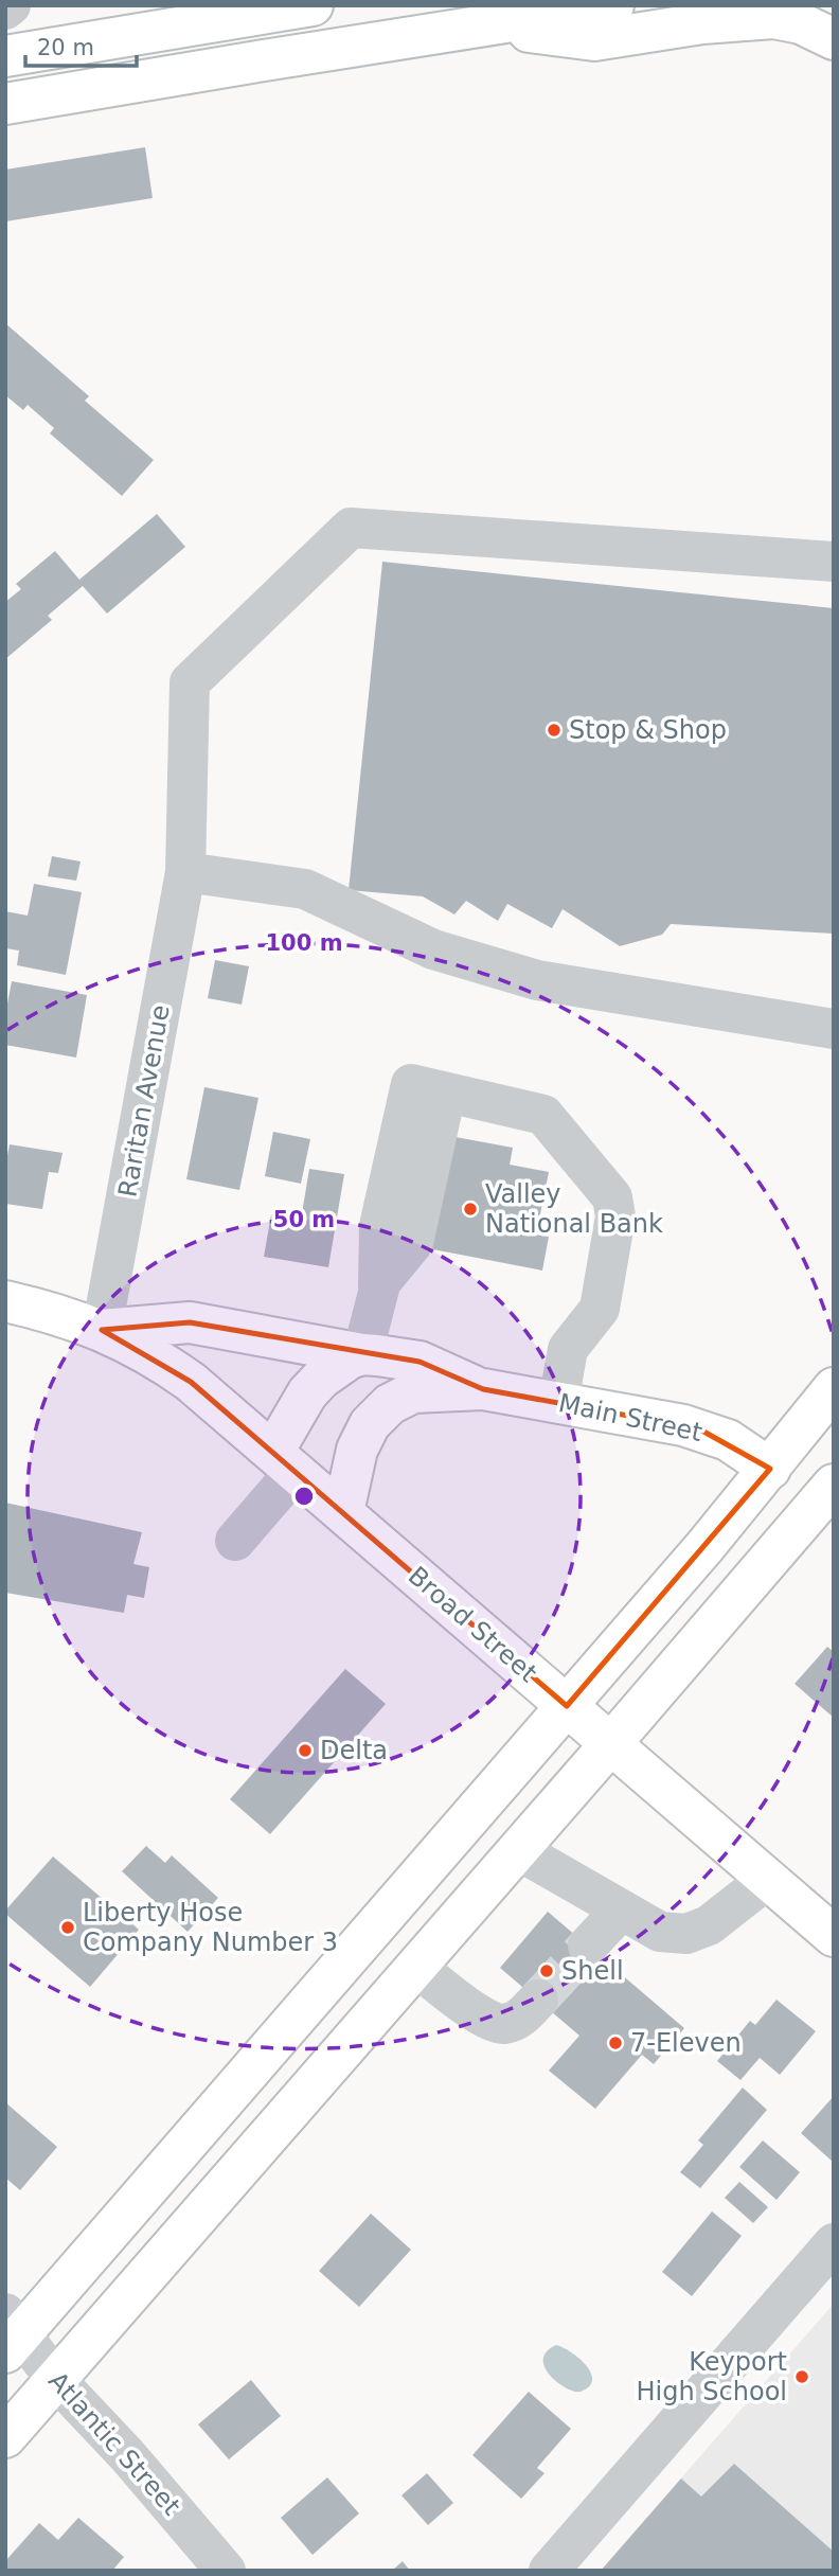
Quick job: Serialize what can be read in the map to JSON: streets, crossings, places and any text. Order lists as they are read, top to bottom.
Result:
{
  "streets": {
    "main road": ["Main Street", "Broad Street"],
    "street": ["Raritan Avenue", "Atlantic Street"]
  },
  "crossings": [
    ["Raritan Avenue", "Main Street"],
    ["Raritan Avenue", "Broad Street"],
    ["Main Street", "Broad Street"]
  ],
  "places": [
    "Stop & Shop",
    "Valley National Bank",
    "Delta",
    "Liberty Hose Company Number 3",
    "Shell",
    "7-Eleven",
    "Keyport High School"
  ],
  "scale_bar": "20 m",
  "rings": ["100 m", "50 m"]
}
